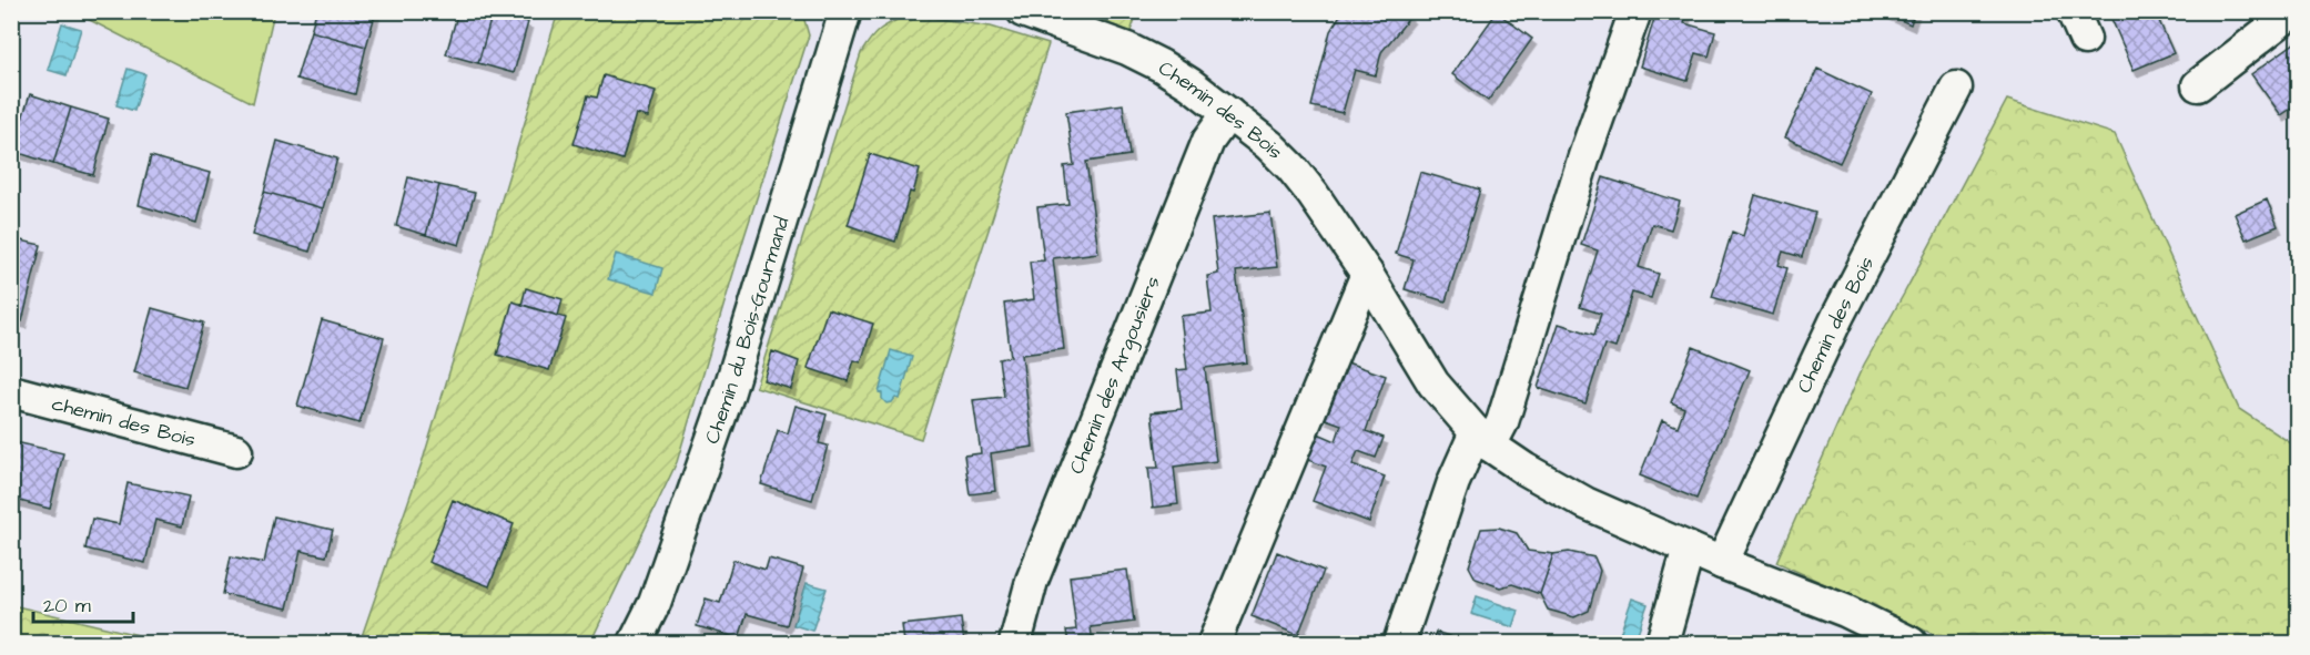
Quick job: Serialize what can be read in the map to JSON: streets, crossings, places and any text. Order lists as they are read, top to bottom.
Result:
{
  "streets": {
    "street": [
      "Chemin des Bois",
      "Chemin du Bois-Gourmand",
      "Chemin des Argousiers",
      "chemin des Bois"
    ]
  },
  "crossings": [
    ["Chemin des Bois", "Chemin des Argousiers"]
  ],
  "scale_bar": "20 m"
}
